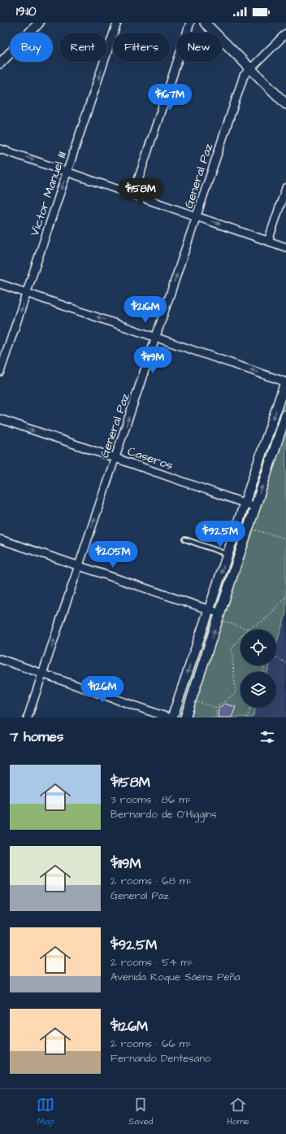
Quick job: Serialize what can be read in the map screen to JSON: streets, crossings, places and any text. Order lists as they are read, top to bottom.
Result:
{
  "streets": {
    "street": ["General Paz", "Victor Manuel III", "Caseros"]
  },
  "crossings": [
    ["General Paz", "Caseros"]
  ],
  "one_way": ["General Paz", "Victor Manuel III", "Caseros"],
  "page": {
    "status": "19:10",
    "chip": [
      "Buy",
      "Rent",
      "Filters",
      "New"
    ],
    "price": [
      "$167M",
      "$158M",
      "$216M",
      "$119M",
      "$92.5M",
      "$205M",
      "$126M"
    ],
    "heading": "7 homes",
    "list": [
      {
        "name": "$158M",
        "note": "3 rooms · 86 m² · Bernardo de O'Higgins"
      },
      {
        "name": "$119M",
        "note": "2 rooms · 68 m² · General Paz"
      },
      {
        "name": "$92.5M",
        "note": "2 rooms · 54 m² · Avenida Roque Sáenz Peña"
      },
      {
        "name": "$126M",
        "note": "2 rooms · 66 m² · Fernando Dentesano"
      }
    ],
    "tabs": ["Map", "Saved", "Home"]
  }
}
